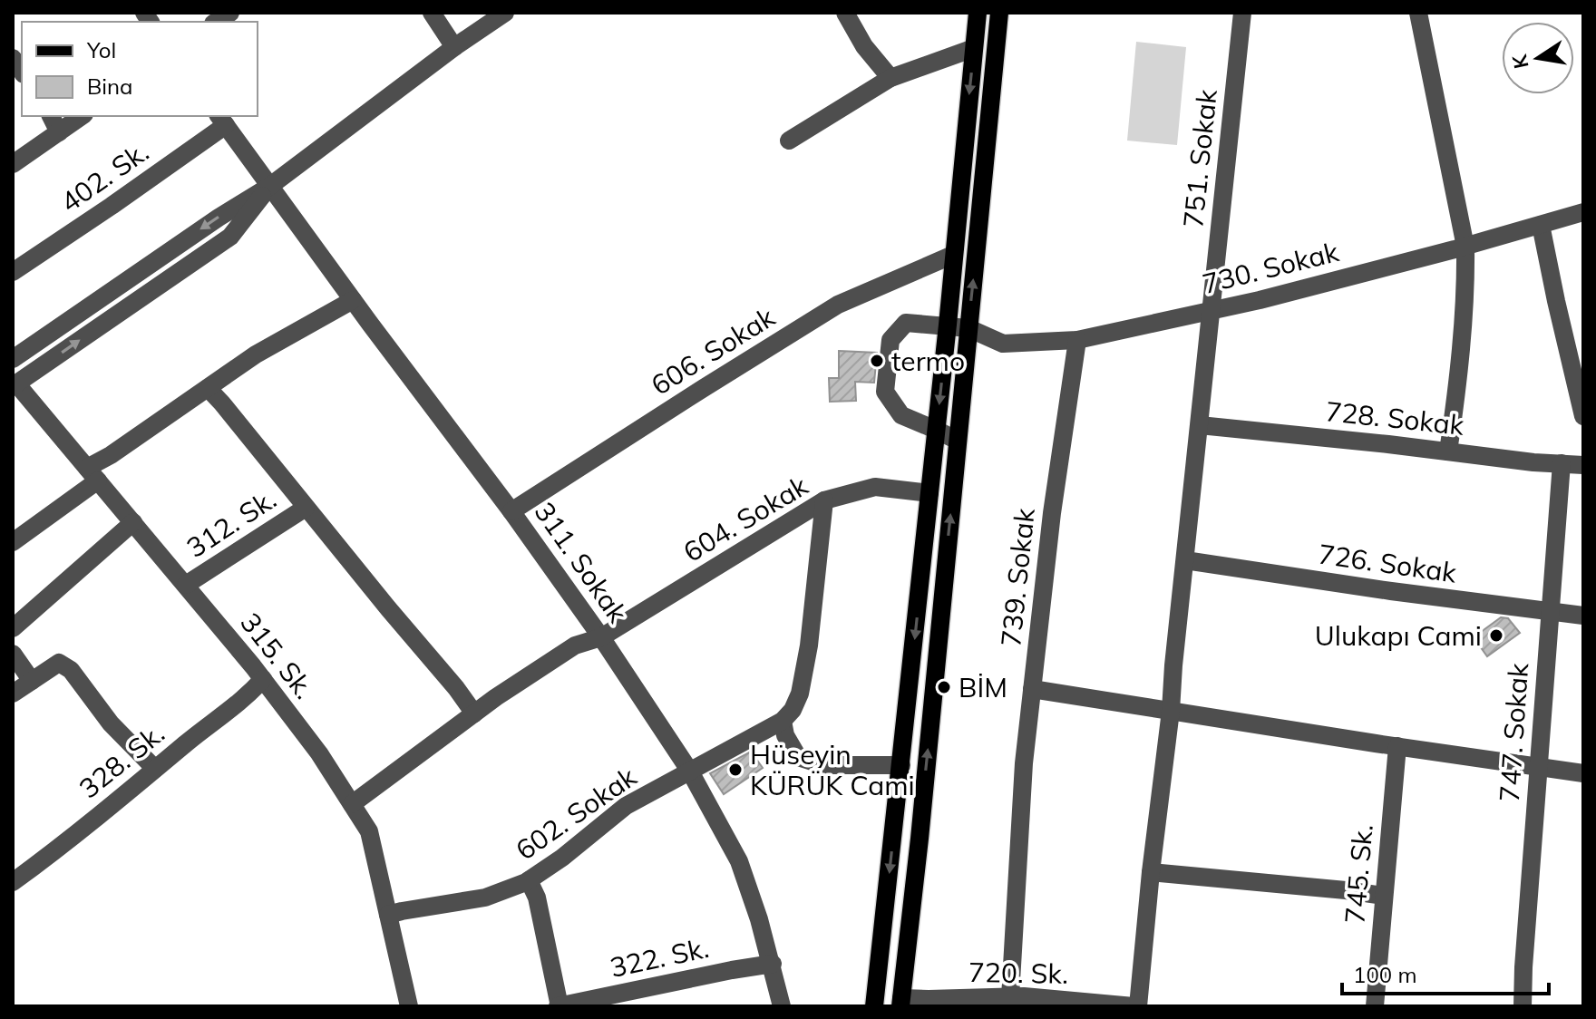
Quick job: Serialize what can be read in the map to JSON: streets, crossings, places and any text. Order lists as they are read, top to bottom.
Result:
{
  "streets": {
    "street": [
      "751. Sokak",
      "402. Sk.",
      "730. Sokak",
      "606. Sokak",
      "728. Sokak",
      "604. Sokak",
      "312. Sk.",
      "311. Sokak",
      "726. Sokak",
      "739. Sokak",
      "315. Sk.",
      "747. Sokak",
      "328. Sk.",
      "602. Sokak",
      "745. Sk.",
      "322. Sk.",
      "720. Sk."
    ]
  },
  "crossings": [
    ["751. Sokak", "730. Sokak"],
    ["751. Sokak", "728. Sokak"],
    ["751. Sokak", "726. Sokak"],
    ["751. Sokak", "720. Sk."],
    ["402. Sk.", "311. Sokak"],
    ["730. Sokak", "739. Sokak"],
    ["606. Sokak", "311. Sokak"],
    ["728. Sokak", "747. Sokak"],
    ["604. Sokak", "311. Sokak"],
    ["604. Sokak", "315. Sk."],
    ["312. Sk.", "315. Sk."],
    ["311. Sokak", "602. Sokak"],
    ["311. Sokak", "322. Sk."],
    ["726. Sokak", "747. Sokak"],
    ["739. Sokak", "720. Sk."],
    ["315. Sk.", "328. Sk."],
    ["315. Sk.", "602. Sokak"]
  ],
  "places": [
    "termo",
    "Ulukapı Cami",
    "BİM",
    "Hüseyin KÜRÜK Cami"
  ],
  "legend": ["Yol", "Bina"],
  "scale_bar": "100 m",
  "north": "left"
}
